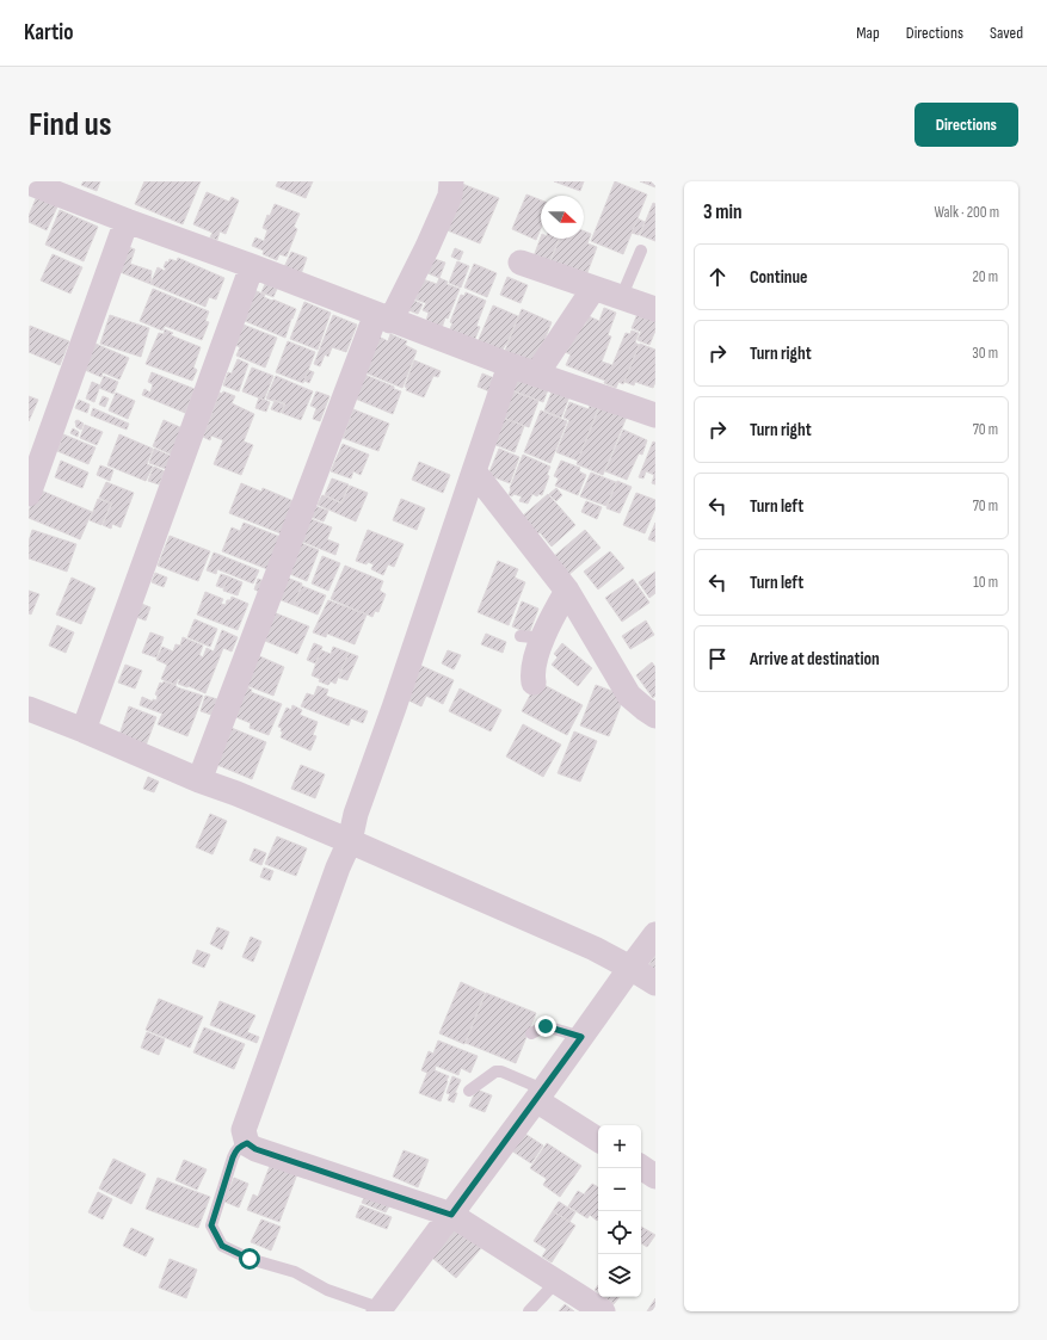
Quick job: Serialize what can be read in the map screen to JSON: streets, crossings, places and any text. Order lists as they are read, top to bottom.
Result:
{
  "north": "right",
  "page": {
    "header": "Kartio",
    "nav": ["Map", "Directions", "Saved"],
    "buttons": "Directions",
    "title": "Find us",
    "heading": ["3 min", "Walk · 200 m"],
    "list": [
      ["Continue", "20 m"],
      ["Turn right", "30 m"],
      ["Turn right", "70 m"],
      ["Turn left", "70 m"],
      ["Turn left", "10 m"],
      "Arrive at destination"
    ],
    "map_buttons": ["+", "−"]
  }
}
